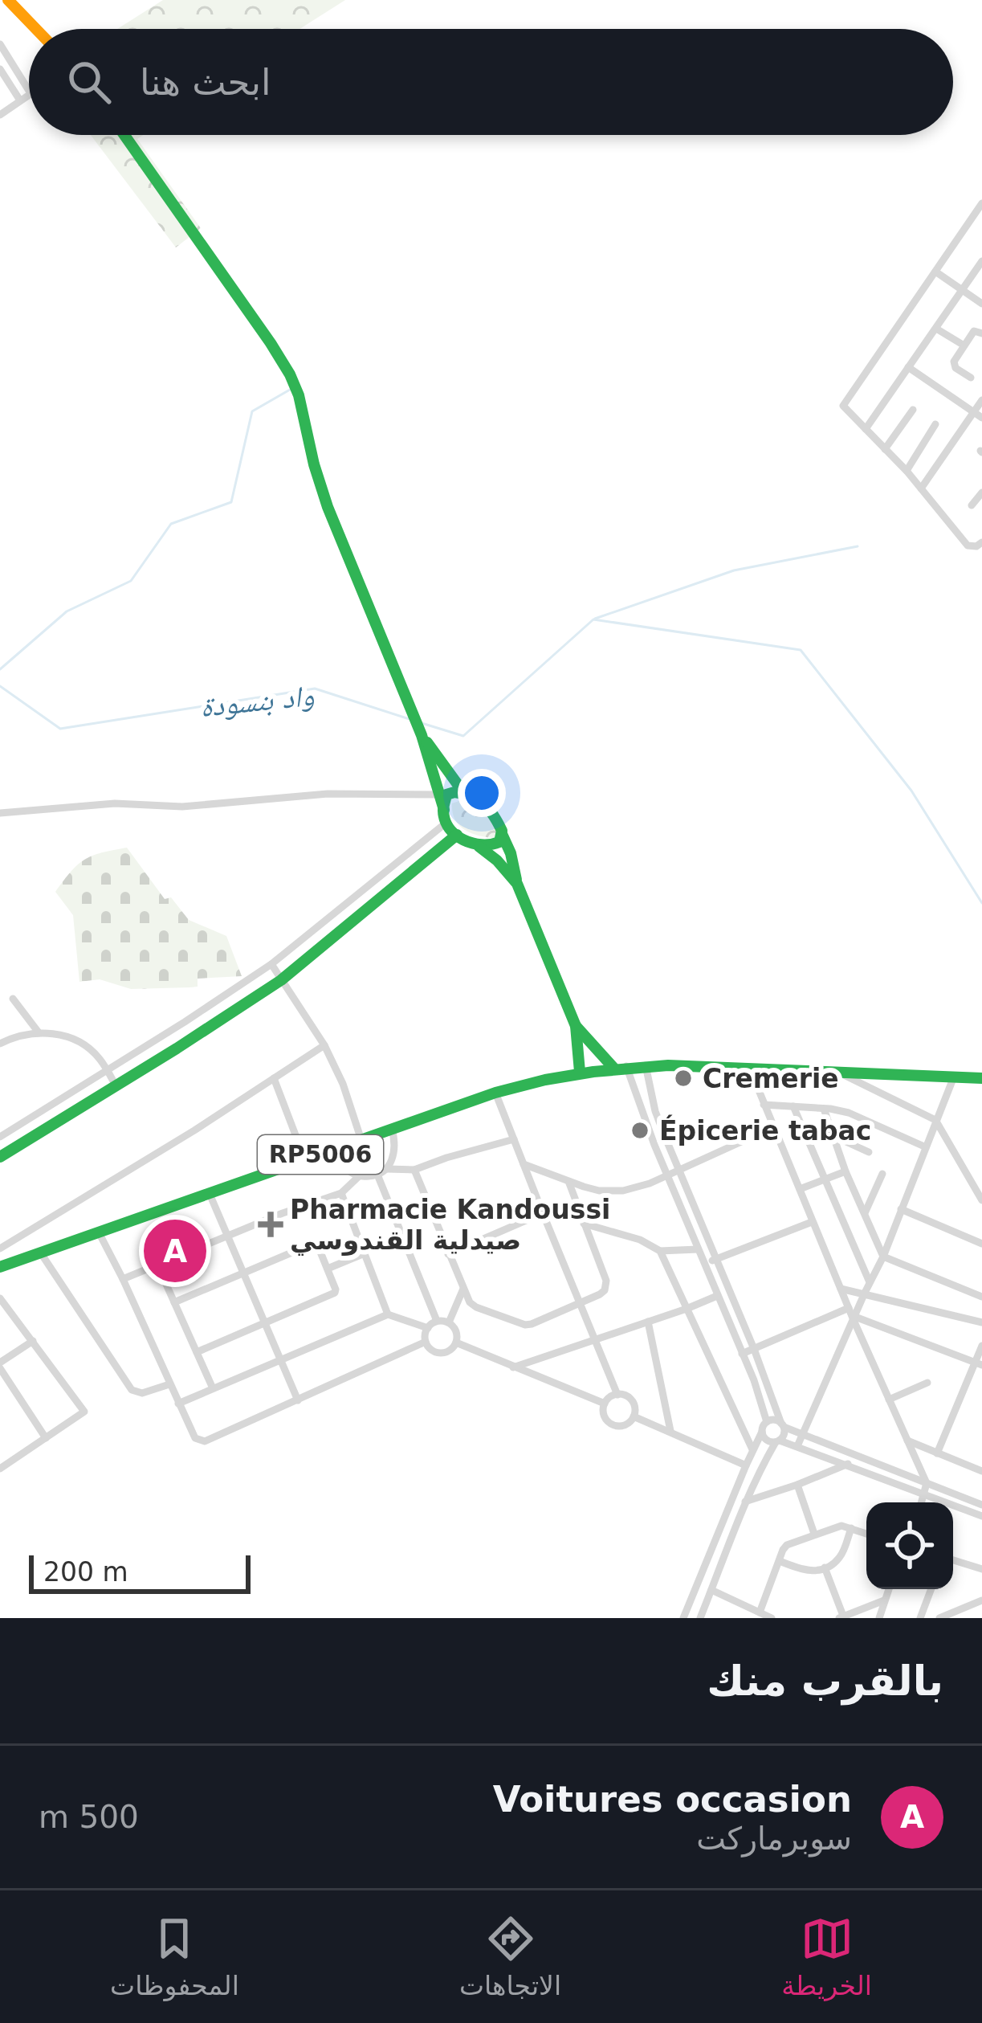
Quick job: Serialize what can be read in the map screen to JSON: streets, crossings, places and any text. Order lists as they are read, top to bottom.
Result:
{
  "streets": {
    "street": ["RP5006"]
  },
  "water": ["واد بنسودة"],
  "places": {
    "other": ["Cremerie", "Épicerie tabac"],
    "health": ["Pharmacie Kandoussi صيدلية القندوسي"]
  },
  "scale_bar": "200 m",
  "page": {
    "search": "ابحث هنا",
    "pins": "A",
    "scale": "200 m",
    "heading": "بالقرب منك",
    "list": [
      {
        "mark": "A",
        "name": "Voitures occasion",
        "note": "سوبرماركت",
        "value": "500 m"
      }
    ],
    "nav": ["الخريطة", "الاتجاهات", "المحفوظات"]
  }
}
